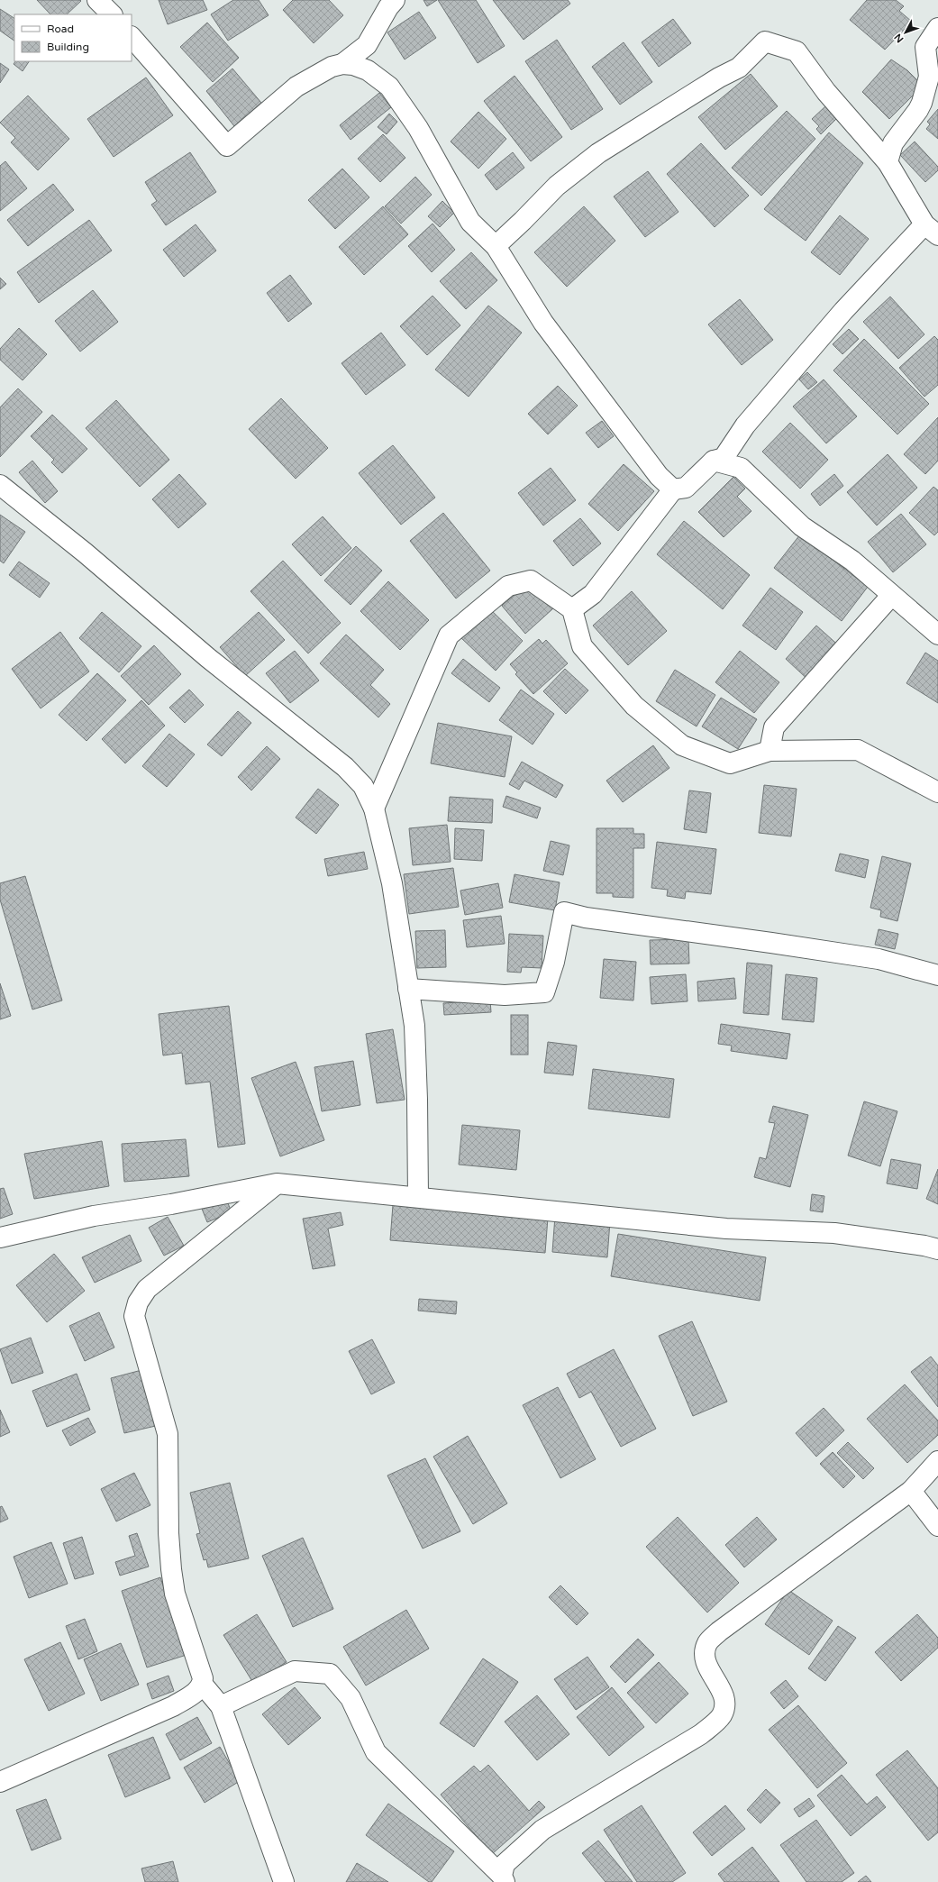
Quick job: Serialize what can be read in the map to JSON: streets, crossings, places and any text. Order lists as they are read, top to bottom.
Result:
{
  "legend": ["Road", "Building"],
  "north": "bottom left"
}
